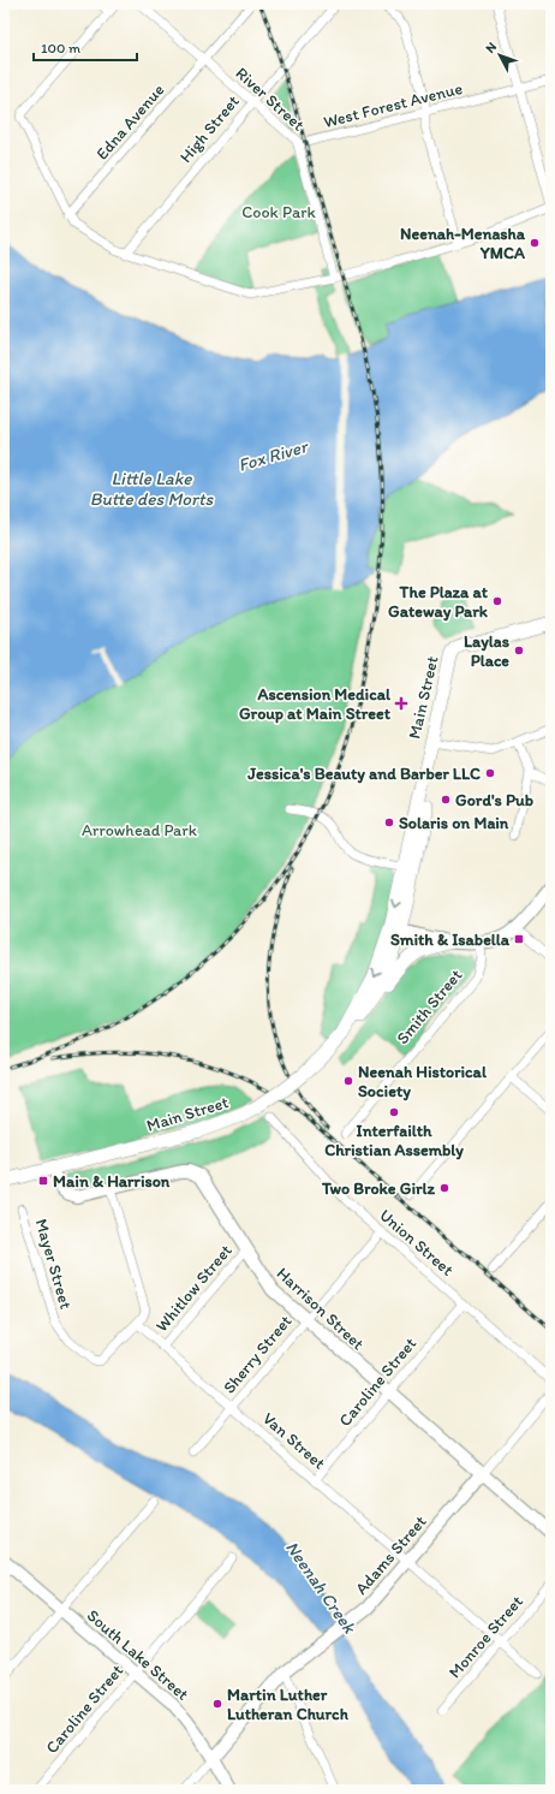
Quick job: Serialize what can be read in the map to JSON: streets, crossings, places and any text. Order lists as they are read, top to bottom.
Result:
{
  "streets": {
    "main road": ["Main Street"],
    "street": [
      "River Street",
      "West Forest Avenue",
      "Edna Avenue",
      "High Street",
      "Smith Street",
      "Union Street",
      "Mayer Street",
      "Whitlow Street",
      "Harrison Street",
      "Sherry Street",
      "Caroline Street",
      "Van Street",
      "Adams Street",
      "Monroe Street",
      "South Lake Street"
    ]
  },
  "crossings": [
    ["River Street", "West Forest Avenue"],
    ["River Street", "Edna Avenue"],
    ["River Street", "High Street"],
    ["Main Street", "Harrison Street"],
    ["Union Street", "Sherry Street"],
    ["Union Street", "Caroline Street"],
    ["Mayer Street", "Whitlow Street"],
    ["Whitlow Street", "Harrison Street"],
    ["Whitlow Street", "Van Street"],
    ["Harrison Street", "Sherry Street"],
    ["Harrison Street", "Caroline Street"],
    ["Harrison Street", "Adams Street"],
    ["Sherry Street", "Van Street"],
    ["Caroline Street", "Van Street"],
    ["Caroline Street", "South Lake Street"],
    ["Van Street", "Adams Street"],
    ["Van Street", "Monroe Street"],
    ["Adams Street", "South Lake Street"]
  ],
  "water": ["Fox River", "Little Lake Butte des Morts", "Neenah Creek"],
  "parks": ["Cook Park", "Arrowhead Park"],
  "places": {
    "other": [
      "Neenah-Menasha YMCA",
      "The Plaza at Gateway Park",
      "Laylas Place",
      "Jessica's Beauty and Barber LLC",
      "Gord's Pub",
      "Solaris on Main",
      "Neenah Historical Society",
      "Interfailth Christian Assembly",
      "Two Broke Girlz",
      "Martin Luther Lutheran Church"
    ],
    "health": ["Ascension Medical Group at Main Street"],
    "transit": ["Smith & Isabella", "Main & Harrison"]
  },
  "scale_bar": "100 m",
  "north": "top left"
}
